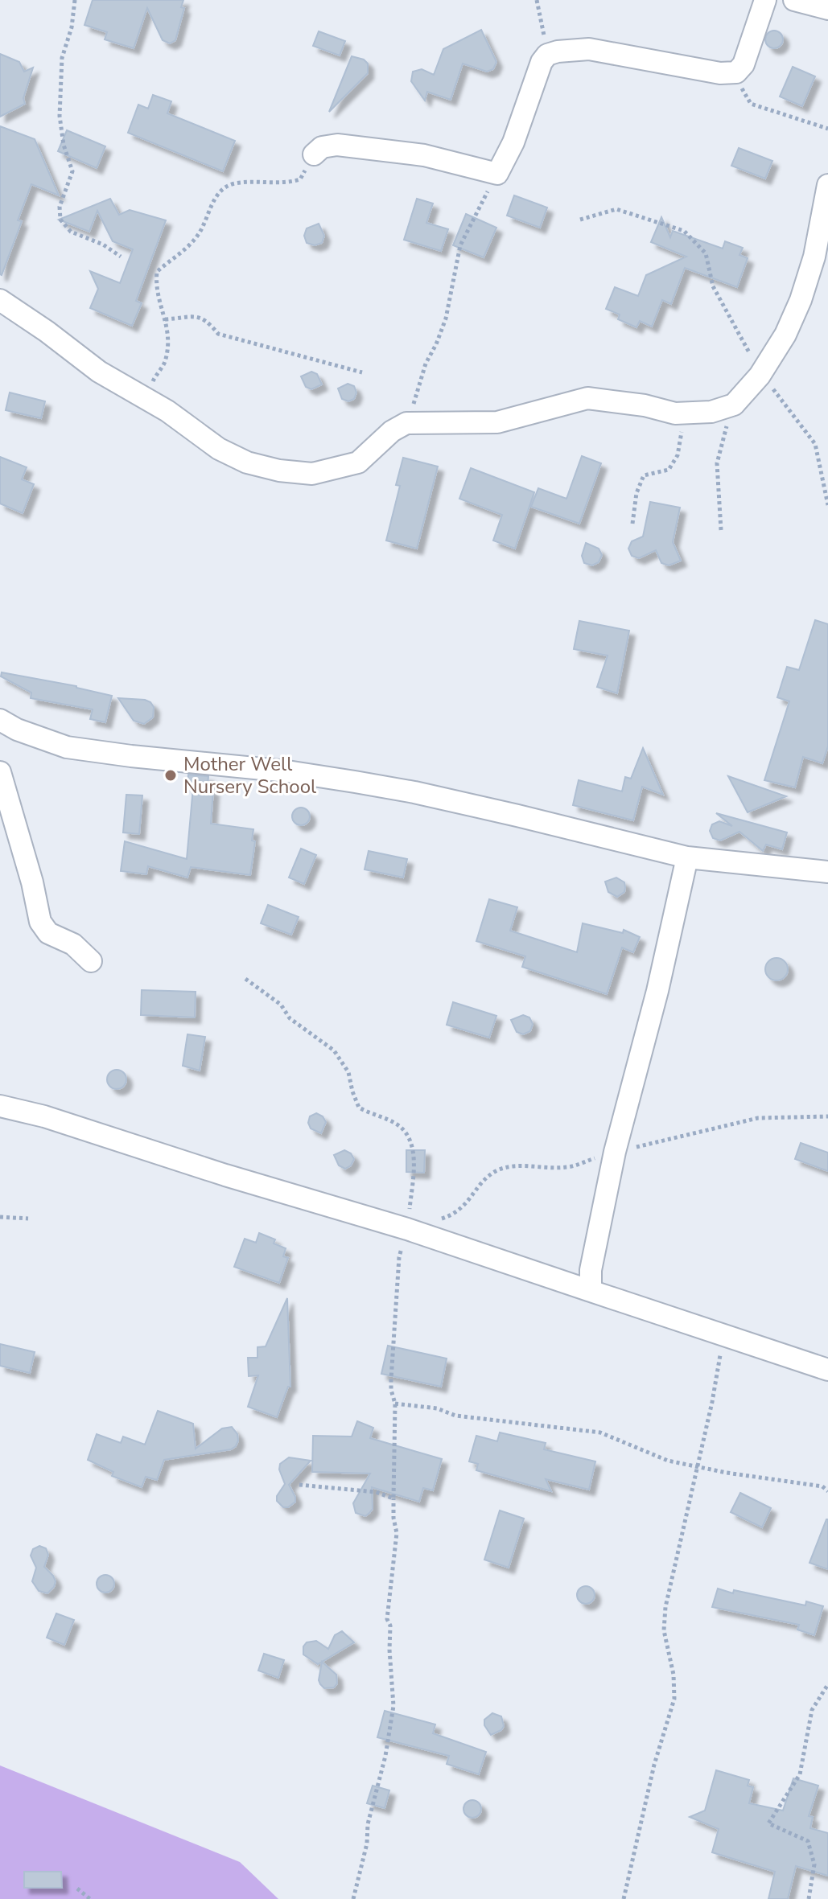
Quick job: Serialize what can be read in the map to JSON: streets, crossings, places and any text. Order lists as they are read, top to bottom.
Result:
{
  "places": ["Mother Well Nursery School"]
}
